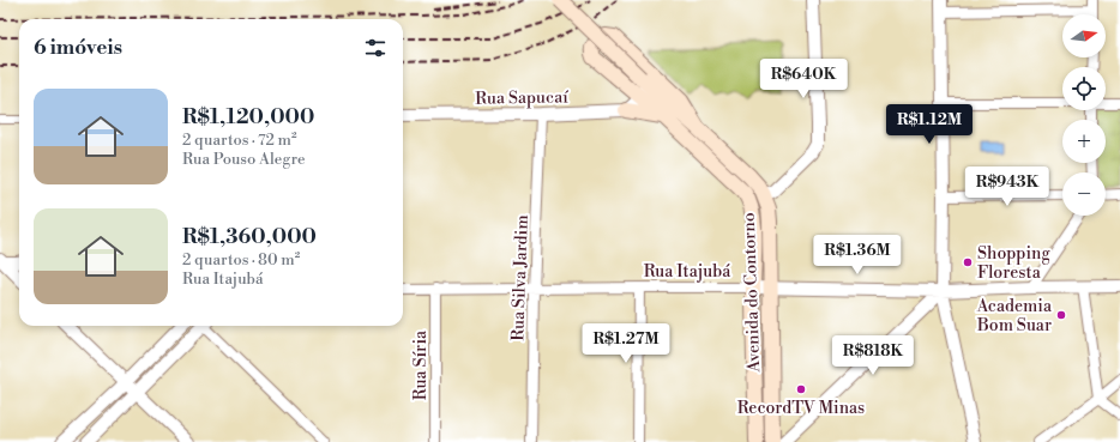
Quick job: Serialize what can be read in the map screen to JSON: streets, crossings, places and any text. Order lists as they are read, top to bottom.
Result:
{
  "streets": {
    "main road": ["Avenida do Contorno"],
    "street": [
      "Rua Sapucaí",
      "Rua Itajubá",
      "Rua Silva Jardim",
      "Rua Síria"
    ]
  },
  "crossings": [
    ["Rua Sapucaí", "Rua Silva Jardim"],
    ["Rua Itajubá", "Rua Silva Jardim"],
    ["Rua Itajubá", "Avenida do Contorno"],
    ["Rua Itajubá", "Rua Síria"]
  ],
  "places": ["Shopping Floresta", "Academia Bom Suar", "RecordTV Minas"],
  "north": "right",
  "page": {
    "map_buttons": ["+", "−"],
    "heading": "6 imóveis",
    "price": [
      "R$640K",
      "R$1.12M",
      "R$943K",
      "R$1.36M",
      "R$1.27M",
      "R$818K"
    ],
    "list": [
      {
        "name": "R$1,120,000",
        "note": "2 quartos · 72 m² · Rua Pouso Alegre"
      },
      {
        "name": "R$1,360,000",
        "note": "2 quartos · 80 m² · Rua Itajubá"
      }
    ]
  }
}
